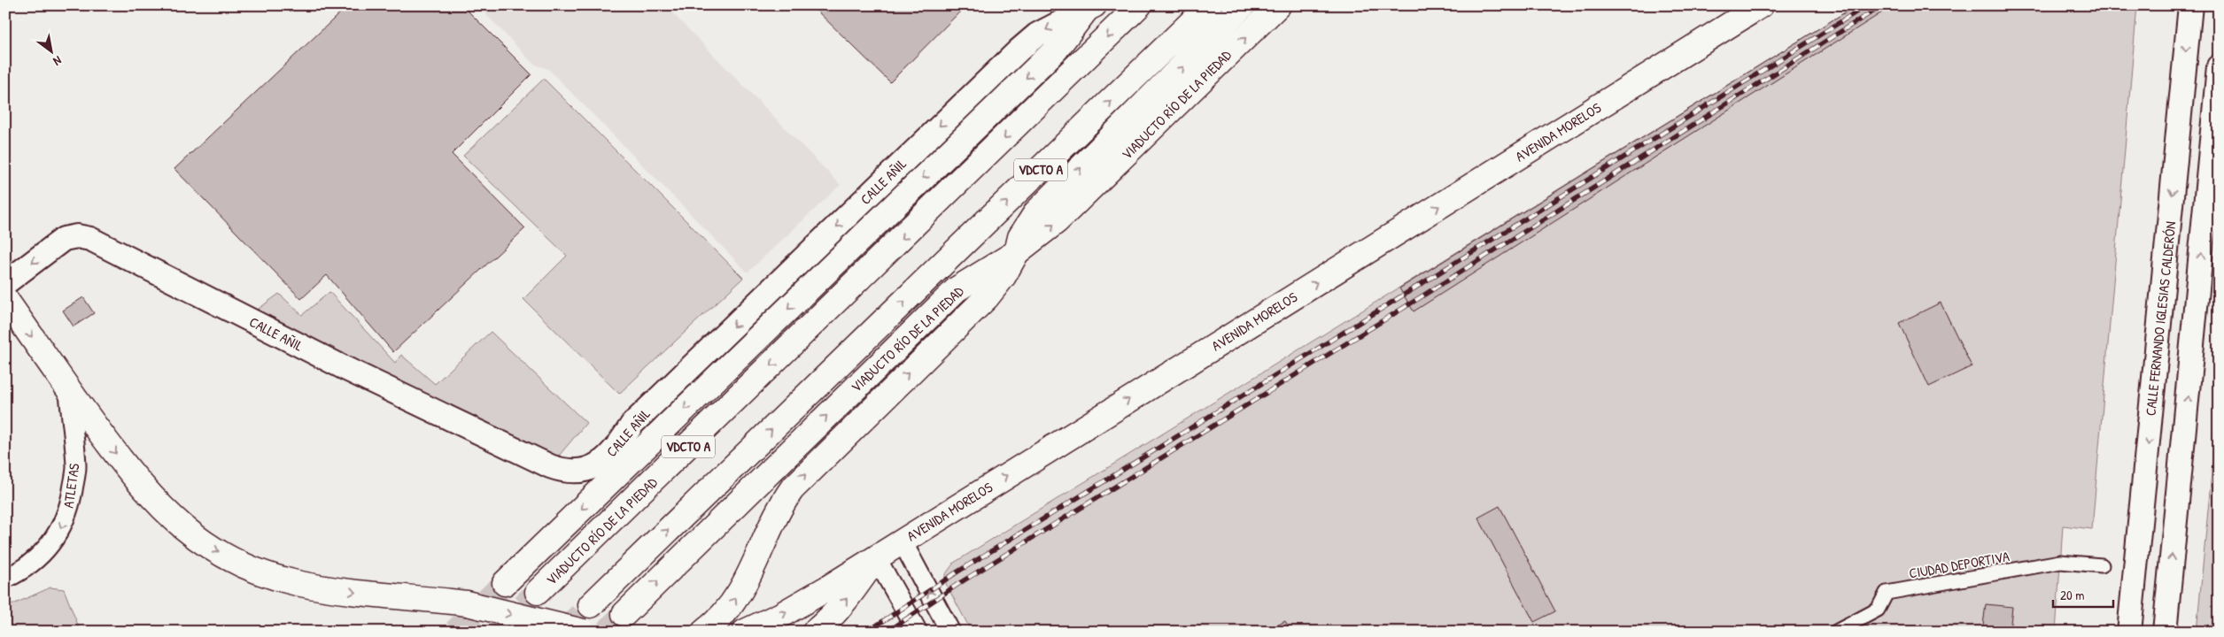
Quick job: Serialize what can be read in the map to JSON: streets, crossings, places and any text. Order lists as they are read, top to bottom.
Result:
{
  "streets": {
    "main road": ["VIADUCTO RÍO DE LA PIEDAD", "AVENIDA MORELOS", "VDCTO A"],
    "street": [
      "CALLE AÑIL",
      "CALLE FERNANDO IGLESIAS CALDERÓN",
      "ATLETAS",
      "CIUDAD DEPORTIVA"
    ]
  },
  "crossings": [
    ["VIADUCTO RÍO DE LA PIEDAD", "CALLE AÑIL"]
  ],
  "one_way": ["CALLE AÑIL", "ATLETAS"],
  "scale_bar": "20 m",
  "north": "bottom right"
}
